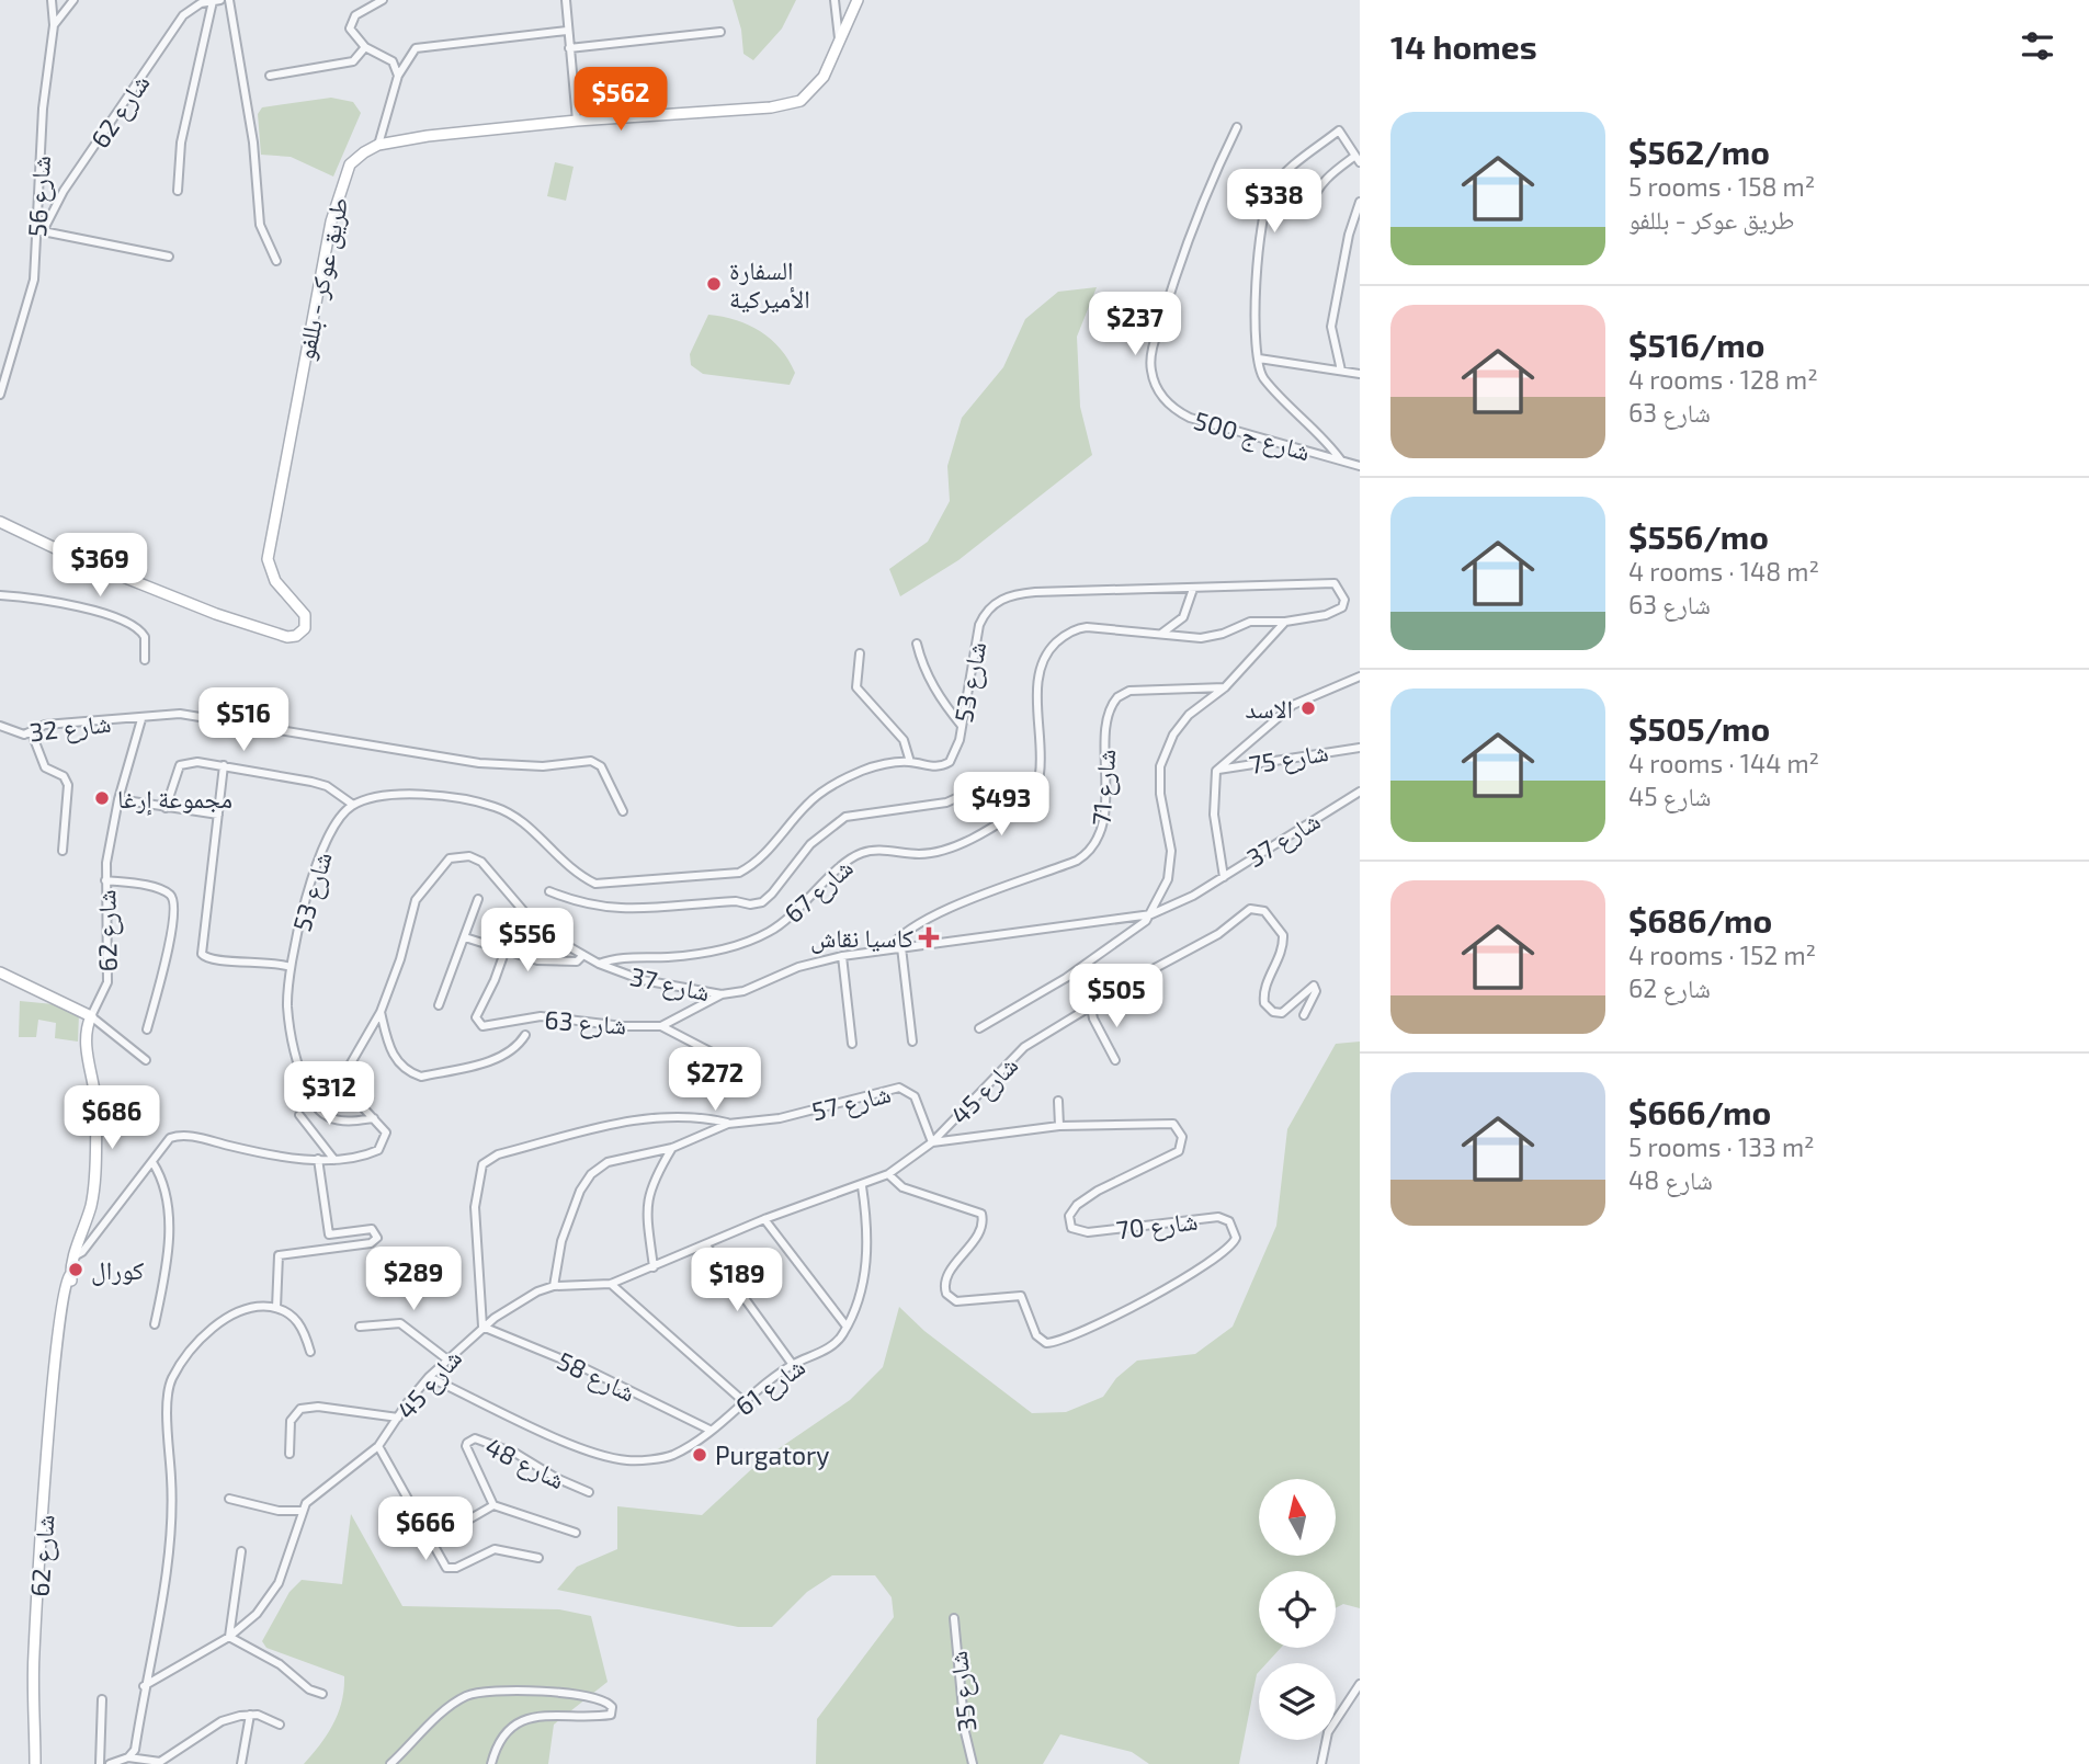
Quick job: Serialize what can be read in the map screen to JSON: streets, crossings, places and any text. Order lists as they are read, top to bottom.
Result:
{
  "streets": {
    "street": [
      "شارع 62",
      "شارع 56",
      "طريق عوكر - بللفو",
      "شارع ج 500",
      "شارع 53",
      "شارع 32",
      "شارع 75",
      "شارع 71",
      "شارع 37",
      "شارع 67",
      "شارع 63",
      "شارع 45",
      "شارع 57",
      "شارع 70",
      "شارع 58",
      "شارع 61",
      "شارع 48",
      "شارع 35"
    ]
  },
  "crossings": [
    ["شارع 62", "شارع 56"],
    ["شارع 62", "شارع 32"],
    ["شارع 53", "شارع 37"],
    ["شارع 75", "شارع 37"],
    ["شارع 71", "شارع 37"],
    ["شارع 37", "شارع 67"],
    ["شارع 37", "شارع 63"],
    ["شارع 37", "شارع 45"],
    ["شارع 45", "شارع 57"],
    ["شارع 45", "شارع 70"],
    ["شارع 45", "شارع 58"],
    ["شارع 45", "شارع 61"],
    ["شارع 57", "شارع 70"],
    ["شارع 58", "شارع 61"]
  ],
  "places": {
    "other": [
      "السفارة الأميركية",
      "الاسد",
      "مجموعة إرغا",
      "كورال",
      "Purgatory"
    ],
    "health": ["كاسيا نقاش"]
  },
  "north": "top",
  "page": {
    "heading": "14 homes",
    "price": [
      "$562",
      "$338",
      "$237",
      "$369",
      "$516",
      "$493",
      "$556",
      "$505",
      "$272",
      "$312",
      "$686",
      "$289",
      "$189",
      "$666"
    ],
    "list": [
      {
        "name": "$562/mo",
        "note": "5 rooms · 158 m² · طريق عوكر - بللفو"
      },
      {
        "name": "$516/mo",
        "note": "4 rooms · 128 m² · شارع 63"
      },
      {
        "name": "$556/mo",
        "note": "4 rooms · 148 m² · شارع 63"
      },
      {
        "name": "$505/mo",
        "note": "4 rooms · 144 m² · شارع 45"
      },
      {
        "name": "$686/mo",
        "note": "4 rooms · 152 m² · شارع 62"
      },
      {
        "name": "$666/mo",
        "note": "5 rooms · 133 m² · شارع 48"
      }
    ]
  }
}
